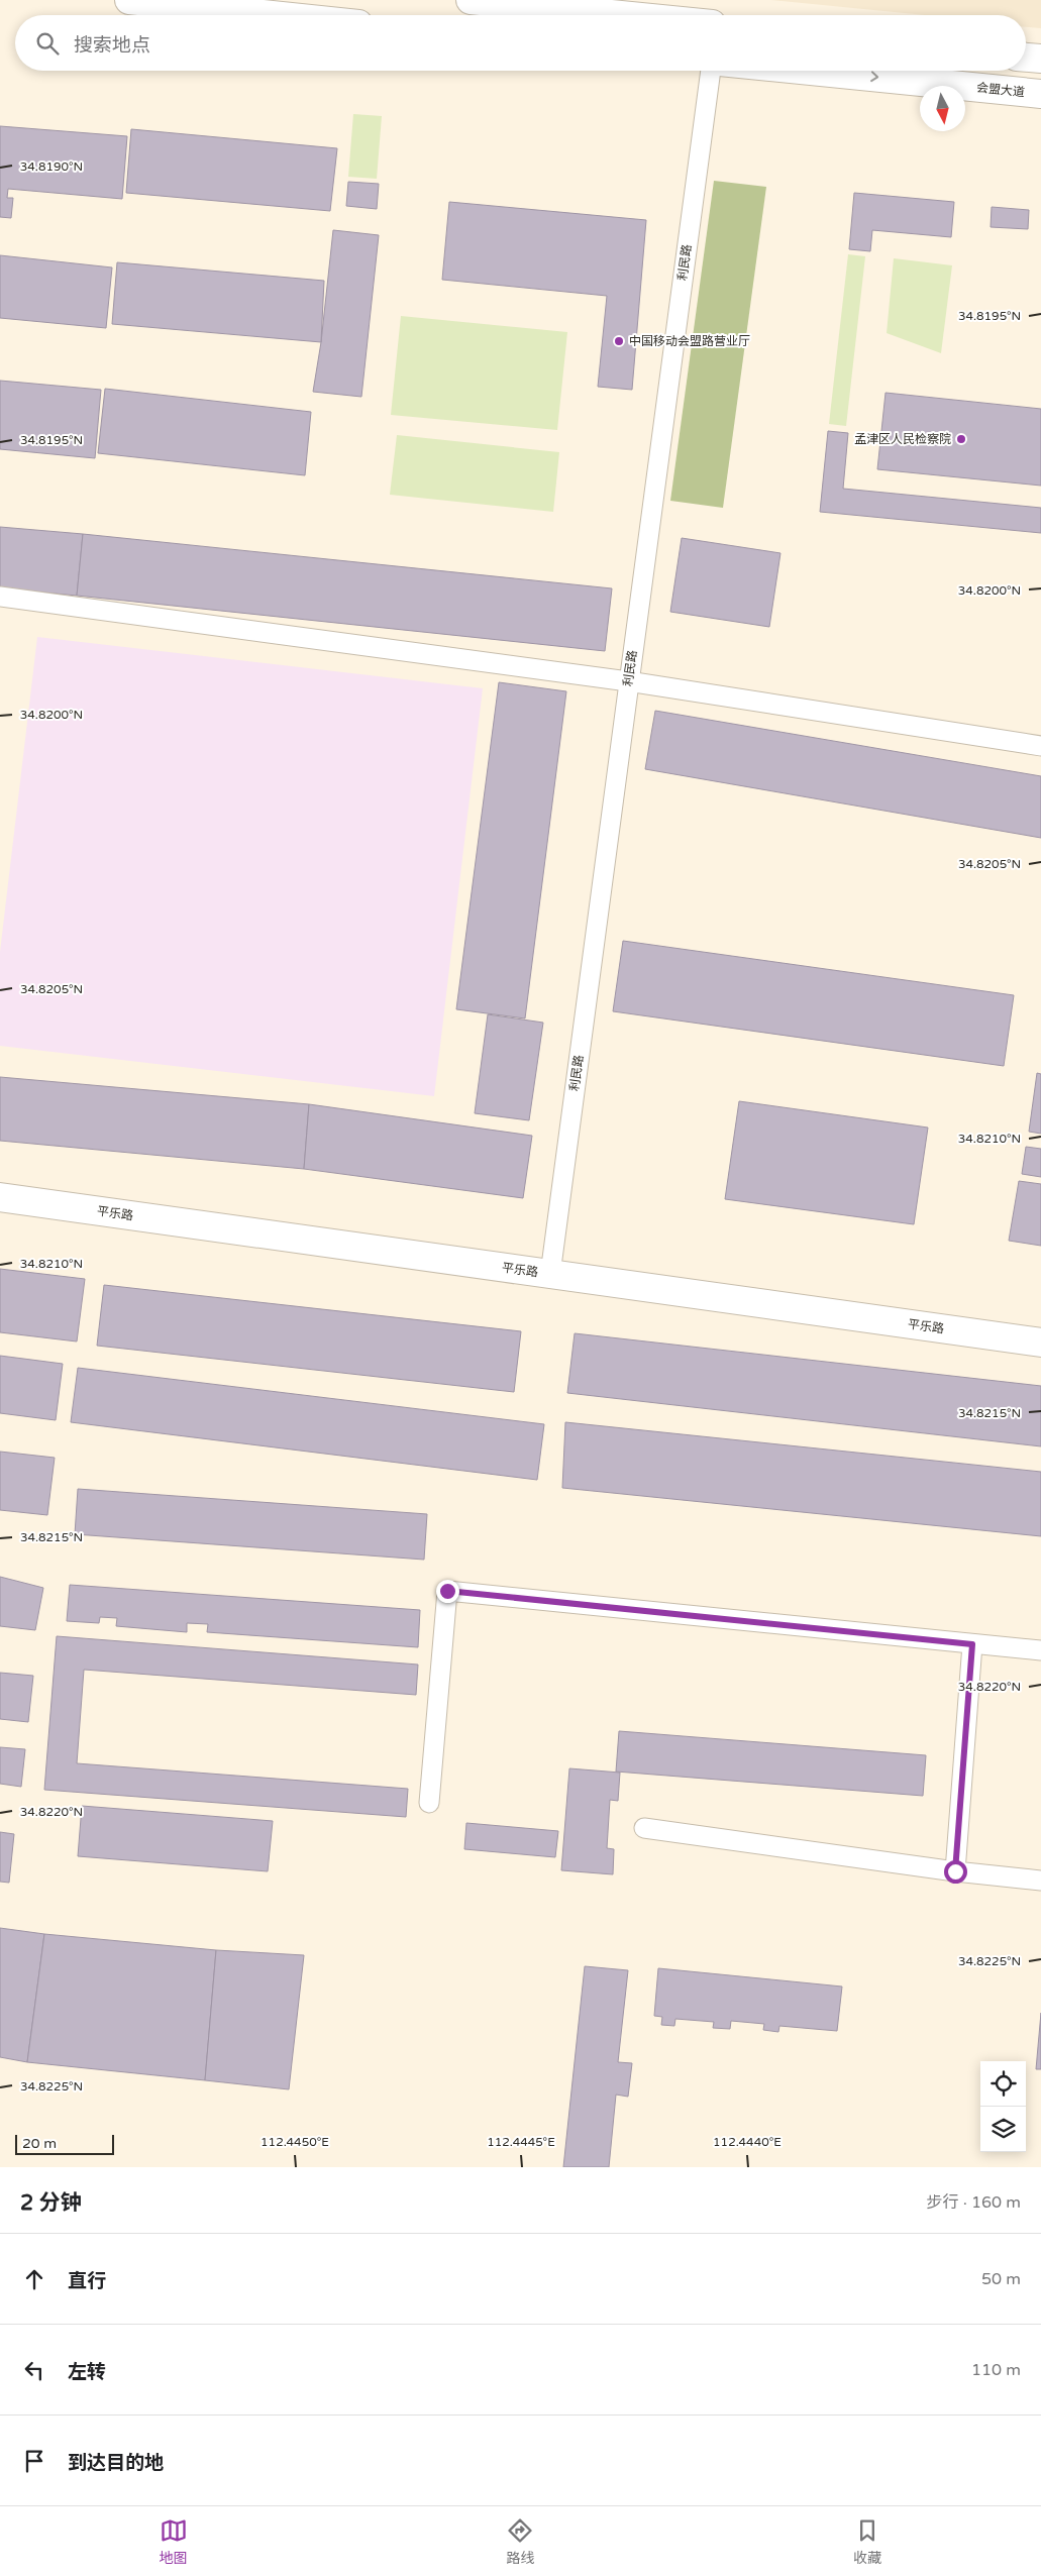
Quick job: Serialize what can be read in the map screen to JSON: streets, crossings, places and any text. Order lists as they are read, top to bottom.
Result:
{
  "streets": {
    "street": ["会盟大道", "平乐路"],
    "lane": ["利民路"]
  },
  "crossings": [
    ["利民路", "平乐路"]
  ],
  "one_way": ["会盟大道"],
  "places": ["中国移动会盟路营业厅", "孟津区人民检察院"],
  "scale_bar": "20 m",
  "north": "bottom",
  "page": {
    "search": "搜索地点",
    "scale": "20 m",
    "heading": ["2 分钟", "步行 · 160 m"],
    "list": [
      ["直行", "50 m"],
      ["左转", "110 m"],
      "到达目的地"
    ],
    "nav": ["地图", "路线", "收藏"]
  },
  "coordinates": [
    "34.8190°N",
    "34.8195°N",
    "34.8200°N",
    "34.8205°N",
    "34.8210°N",
    "34.8215°N",
    "34.8220°N",
    "34.8225°N",
    "112.4450°E",
    "112.4445°E",
    "112.4440°E"
  ]
}
